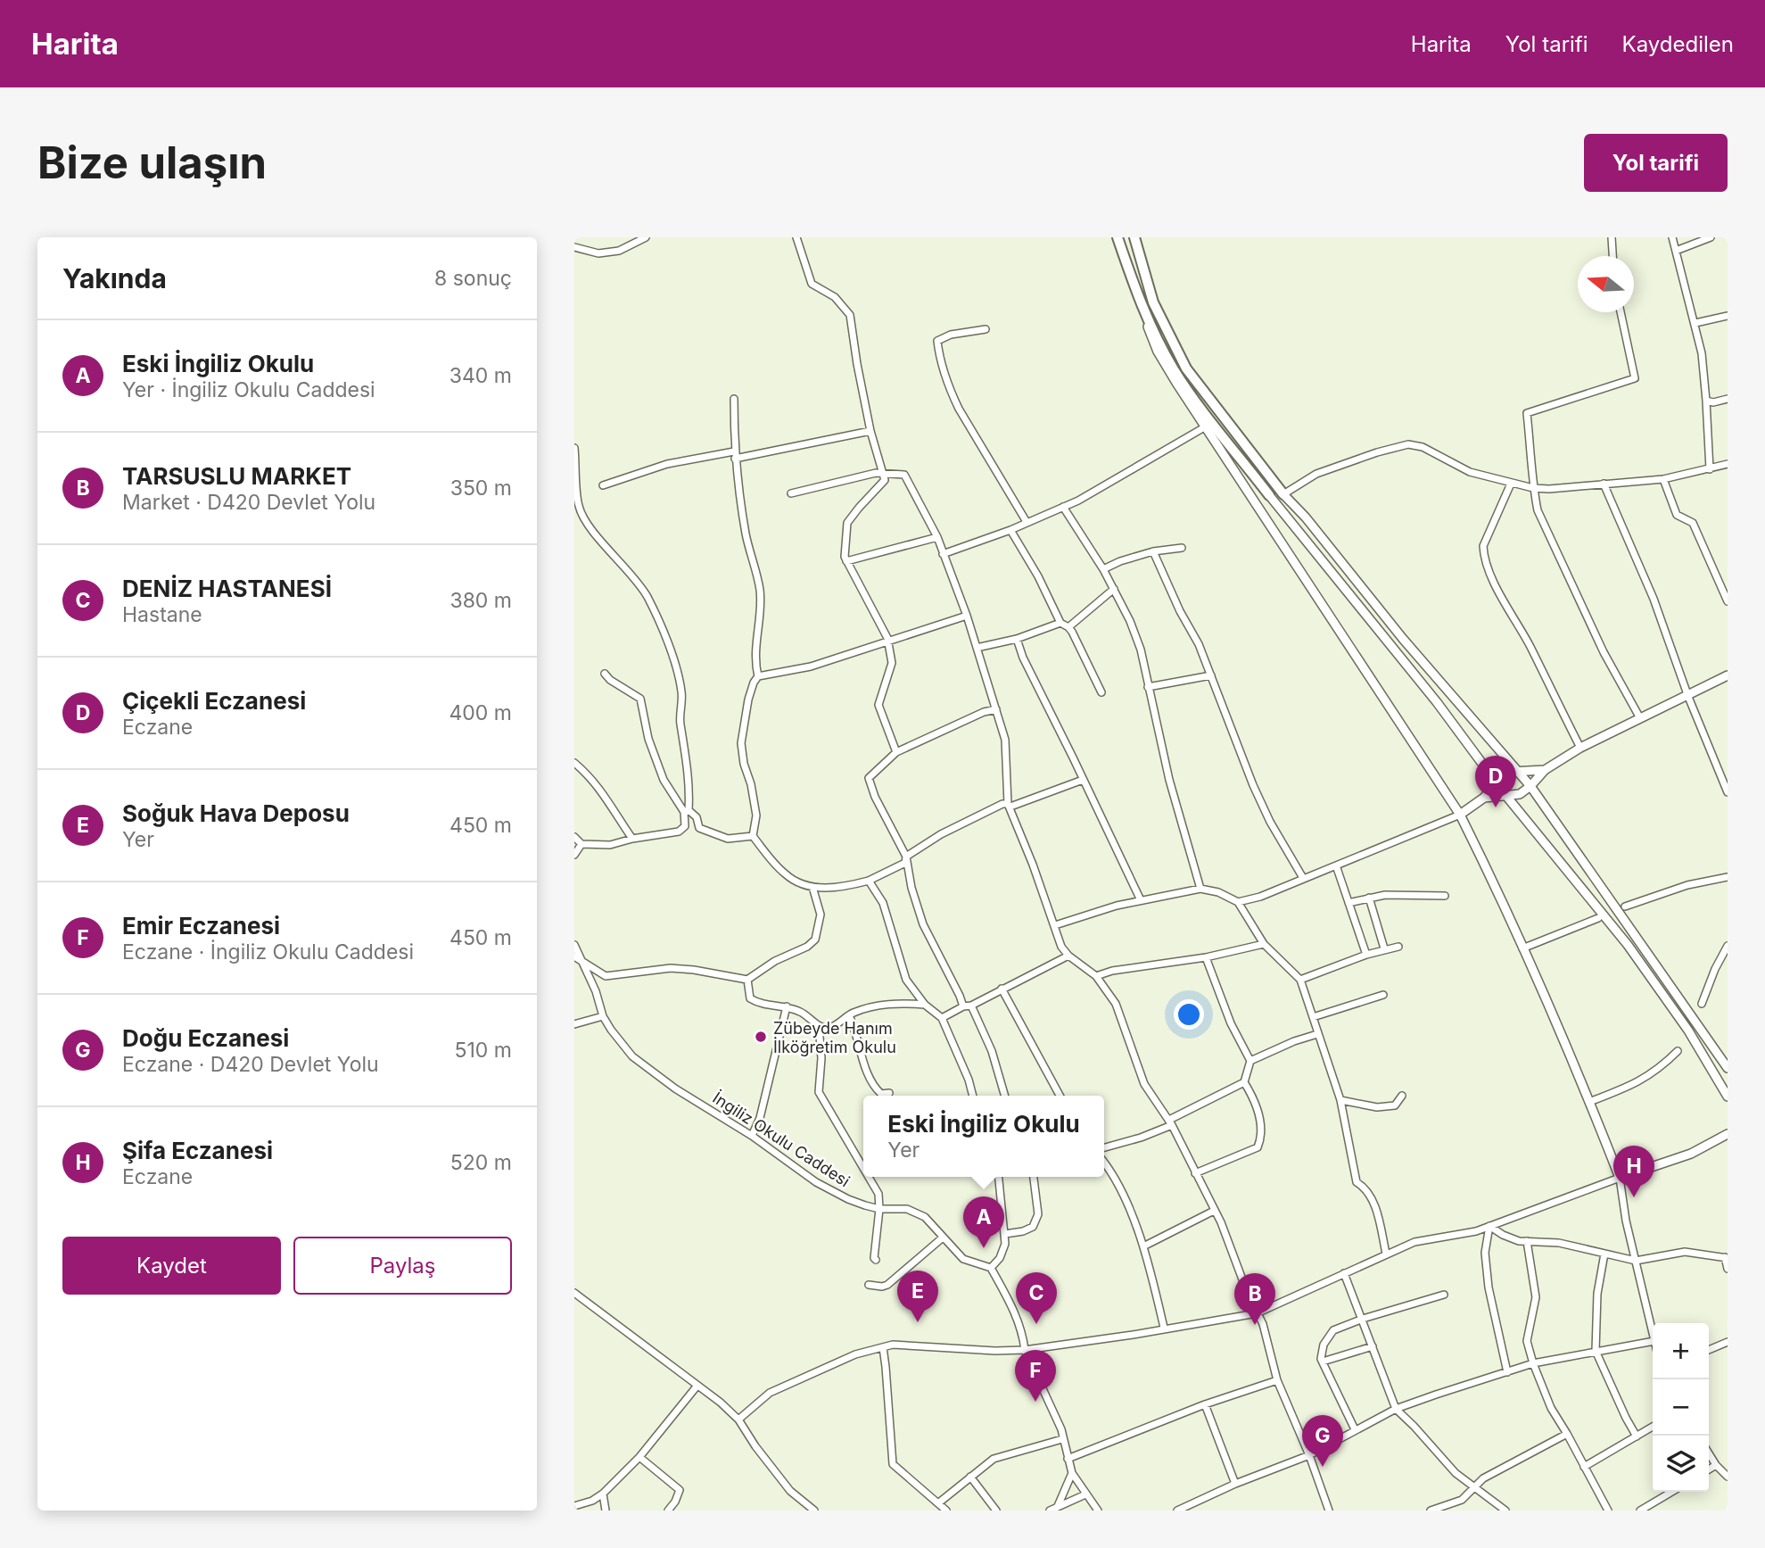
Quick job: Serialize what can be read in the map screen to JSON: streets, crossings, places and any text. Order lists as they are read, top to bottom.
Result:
{
  "streets": {
    "street": ["İngiliz Okulu Caddesi"]
  },
  "places": ["Zübeyde Hanım İlköğretim Okulu"],
  "north": "left",
  "page": {
    "header": "Harita",
    "nav": ["Harita", "Yol tarifi", "Kaydedilen"],
    "buttons": [
      "Yol tarifi",
      ["Kaydet", "Paylaş"]
    ],
    "title": "Bize ulaşın",
    "heading": ["Yakında", "8 sonuç"],
    "list": [
      {
        "mark": "A",
        "name": "Eski İngiliz Okulu",
        "note": "Yer · İngiliz Okulu Caddesi",
        "value": "340 m"
      },
      {
        "mark": "B",
        "name": "TARSUSLU MARKET",
        "note": "Market · D420 Devlet Yolu",
        "value": "350 m"
      },
      {
        "mark": "C",
        "name": "DENİZ HASTANESİ",
        "note": "Hastane",
        "value": "380 m"
      },
      {
        "mark": "D",
        "name": "Çiçekli Eczanesi",
        "note": "Eczane",
        "value": "400 m"
      },
      {
        "mark": "E",
        "name": "Soğuk Hava Deposu",
        "note": "Yer",
        "value": "450 m"
      },
      {
        "mark": "F",
        "name": "Emir Eczanesi",
        "note": "Eczane · İngiliz Okulu Caddesi",
        "value": "450 m"
      },
      {
        "mark": "G",
        "name": "Doğu Eczanesi",
        "note": "Eczane · D420 Devlet Yolu",
        "value": "510 m"
      },
      {
        "mark": "H",
        "name": "Şifa Eczanesi",
        "note": "Eczane",
        "value": "520 m"
      }
    ],
    "pins": [
      "D",
      "H",
      "A",
      "E",
      "C",
      "B",
      "F",
      "G"
    ],
    "popup": ["Eski İngiliz Okulu", "Yer"],
    "map_buttons": ["+", "−"]
  }
}
